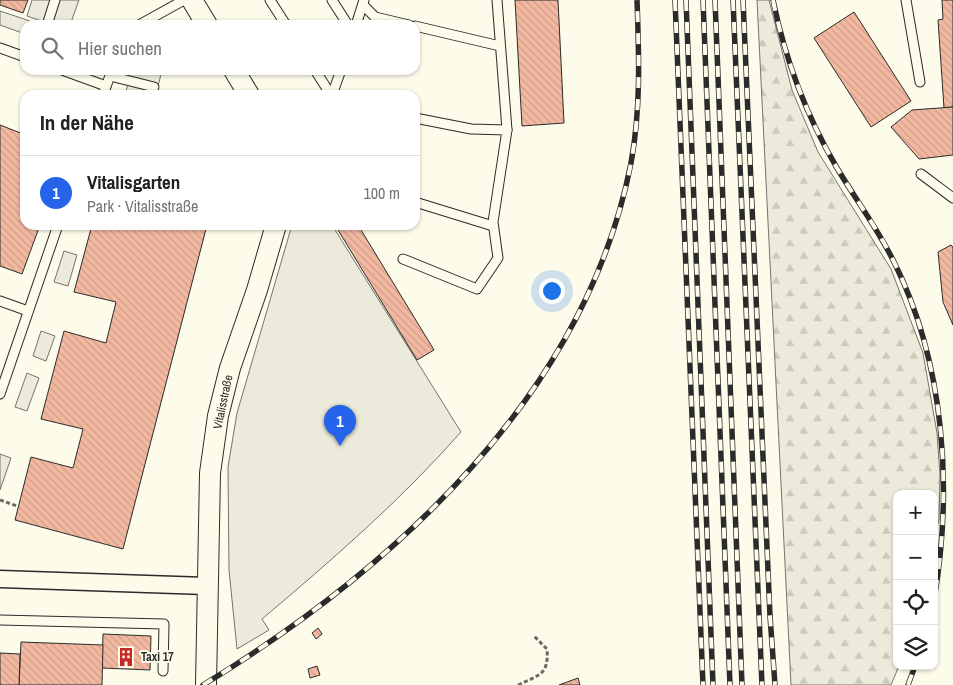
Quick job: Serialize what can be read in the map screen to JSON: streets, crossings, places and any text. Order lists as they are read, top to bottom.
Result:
{
  "streets": {
    "street": ["Vitalisstraße"]
  },
  "places": {
    "building": ["Taxi 17"]
  },
  "page": {
    "search": "Hier suchen",
    "heading": "In der Nähe",
    "list": [
      {
        "mark": "1",
        "name": "Vitalisgarten",
        "note": "Park · Vitalisstraße",
        "value": "100 m"
      }
    ],
    "pins": "1",
    "map_buttons": ["+", "−"]
  }
}
